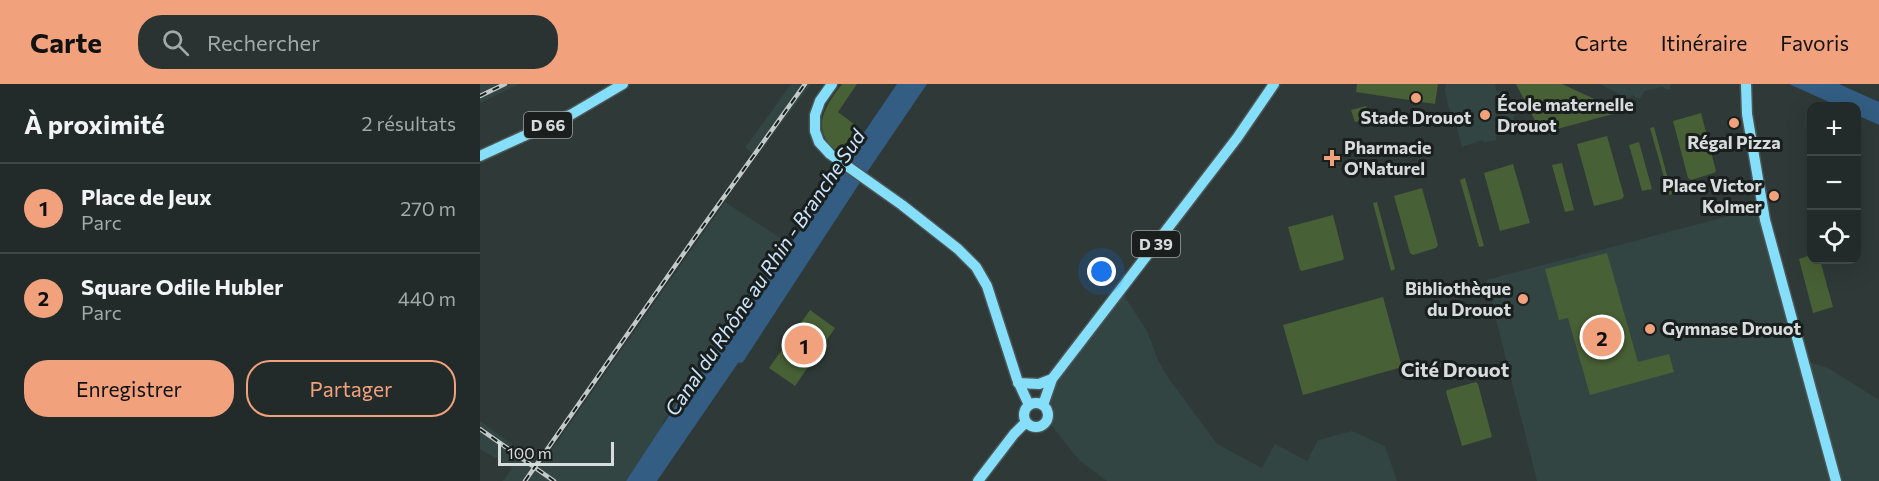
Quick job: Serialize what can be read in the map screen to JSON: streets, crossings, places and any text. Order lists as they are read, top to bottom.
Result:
{
  "streets": {
    "main road": ["D 66", "D 39"]
  },
  "districts": ["Cité Drouot"],
  "water": ["Canal du Rhône au Rhin - Branche Sud"],
  "places": {
    "other": [
      "Stade Drouot",
      "École maternelle Drouot",
      "Régal Pizza",
      "Place Victor Kolmer",
      "Bibliothèque du Drouot",
      "Gymnase Drouot"
    ],
    "health": ["Pharmacie O'Naturel"]
  },
  "scale_bar": "100 m",
  "page": {
    "header": "Carte",
    "search": "Rechercher",
    "nav": ["Carte", "Itinéraire", "Favoris"],
    "heading": ["À proximité", "2 résultats"],
    "map_buttons": ["+", "−"],
    "list": [
      {
        "mark": "1",
        "name": "Place de Jeux",
        "note": "Parc",
        "value": "270 m"
      },
      {
        "mark": "2",
        "name": "Square Odile Hubler",
        "note": "Parc",
        "value": "440 m"
      }
    ],
    "pins": ["2", "1"],
    "buttons": ["Enregistrer", "Partager"],
    "scale": "100 m"
  }
}
